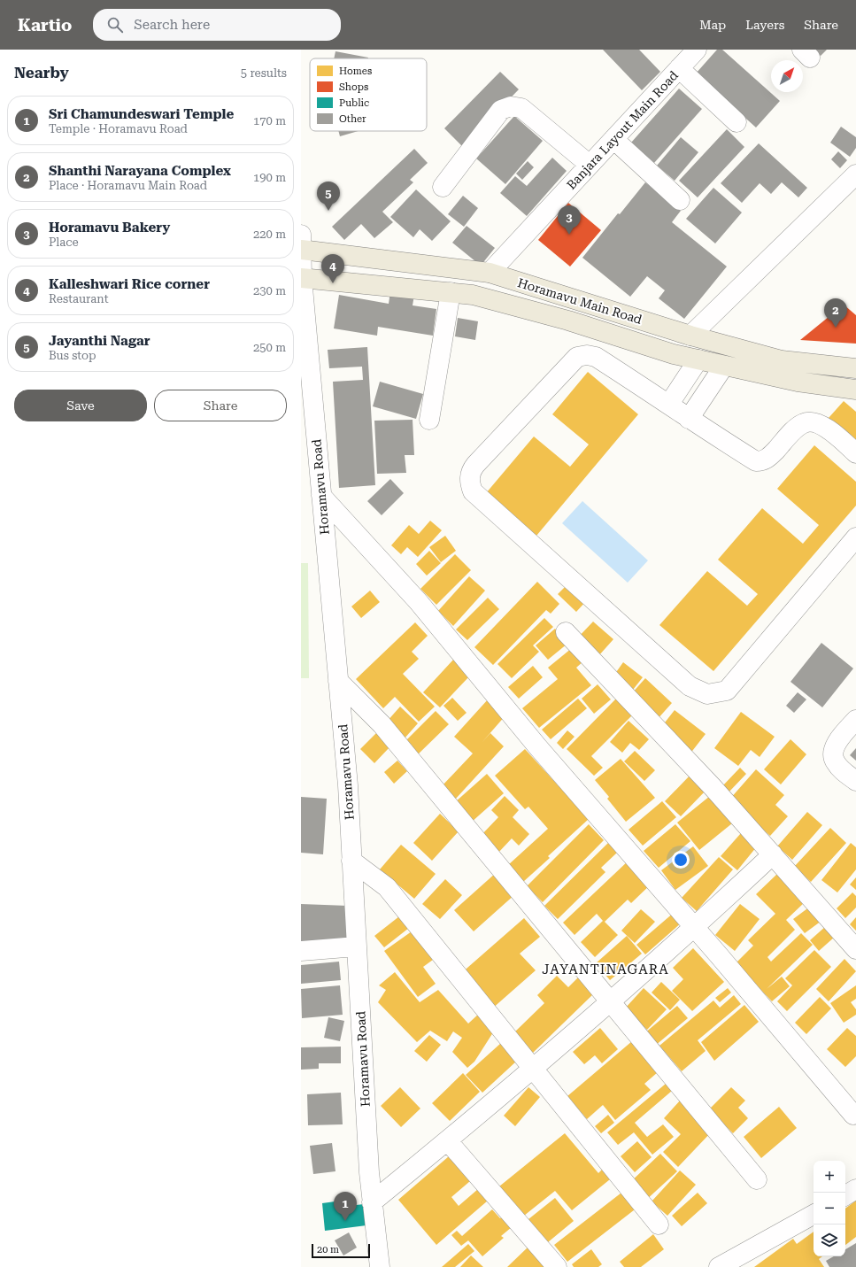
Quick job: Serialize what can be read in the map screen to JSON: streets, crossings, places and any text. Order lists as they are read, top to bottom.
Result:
{
  "streets": {
    "main road": ["Horamavu Main Road"],
    "street": ["Banjara Layout Main Road", "Horamavu Road"]
  },
  "crossings": [
    ["Banjara Layout Main Road", "Horamavu Main Road"],
    ["Horamavu Main Road", "Horamavu Road"]
  ],
  "districts": ["JAYANTINAGARA"],
  "legend": [
    "Homes",
    "Shops",
    "Public",
    "Other"
  ],
  "scale_bar": "20 m",
  "north": "top right",
  "page": {
    "header": "Kartio",
    "search": "Search here",
    "nav": ["Map", "Layers", "Share"],
    "heading": ["Nearby", "5 results"],
    "list": [
      {
        "mark": "1",
        "name": "Sri Chamundeswari Temple",
        "note": "Temple · Horamavu Road",
        "value": "170 m"
      },
      {
        "mark": "2",
        "name": "Shanthi Narayana Complex",
        "note": "Place · Horamavu Main Road",
        "value": "190 m"
      },
      {
        "mark": "3",
        "name": "Horamavu Bakery",
        "note": "Place",
        "value": "220 m"
      },
      {
        "mark": "4",
        "name": "Kalleshwari Rice corner",
        "note": "Restaurant",
        "value": "230 m"
      },
      {
        "mark": "5",
        "name": "Jayanthi Nagar",
        "note": "Bus stop",
        "value": "250 m"
      }
    ],
    "pins": [
      "5",
      "3",
      "4",
      "2",
      "1"
    ],
    "buttons": ["Save", "Share"],
    "map_buttons": ["+", "−"],
    "scale": "20 m"
  }
}
